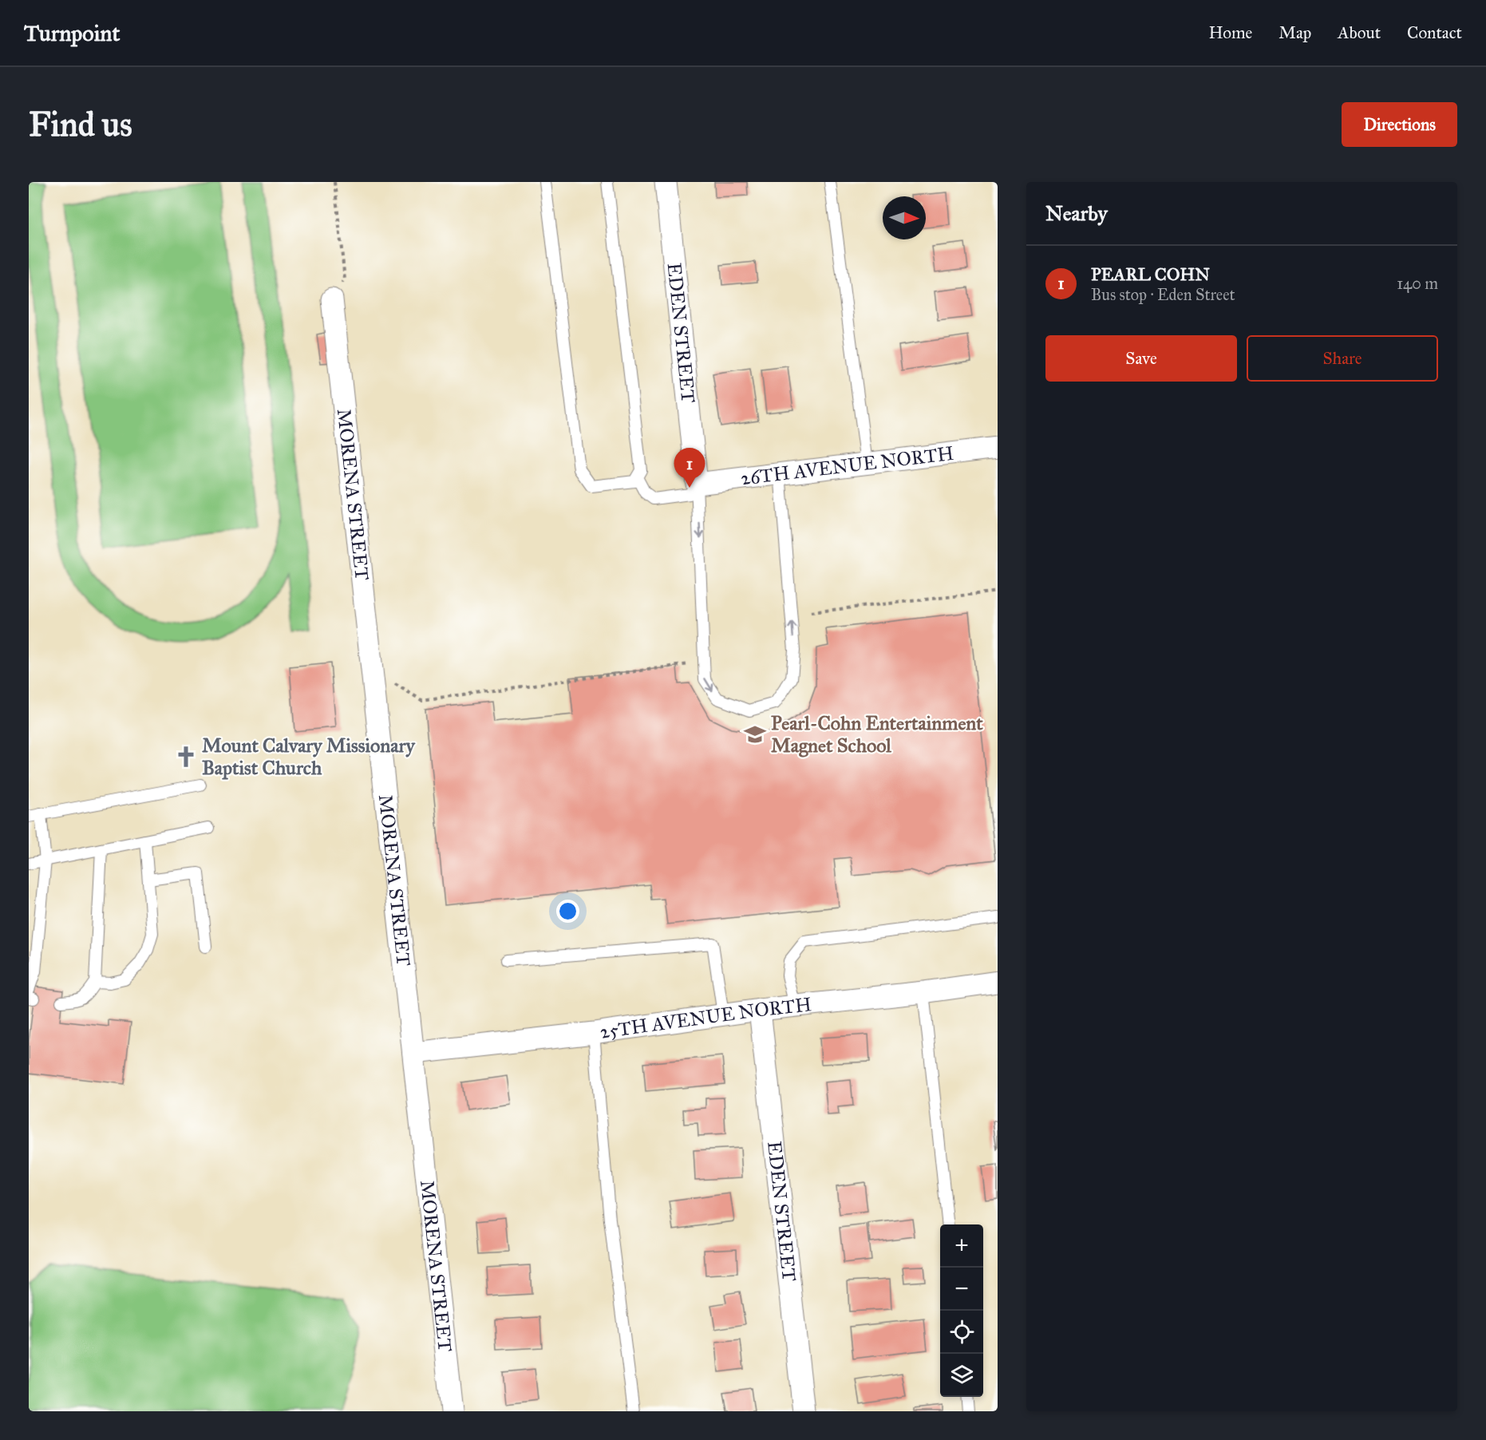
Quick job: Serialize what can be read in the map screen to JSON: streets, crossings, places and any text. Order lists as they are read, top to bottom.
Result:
{
  "streets": {
    "street": [
      "EDEN STREET",
      "26TH AVENUE NORTH",
      "MORENA STREET",
      "25TH AVENUE NORTH"
    ]
  },
  "crossings": [
    ["EDEN STREET", "26TH AVENUE NORTH"],
    ["EDEN STREET", "25TH AVENUE NORTH"],
    ["MORENA STREET", "25TH AVENUE NORTH"]
  ],
  "places": {
    "school or university": ["Pearl-Cohn Entertainment Magnet School"],
    "church": ["Mount Calvary Missionary Baptist Church"]
  },
  "north": "right",
  "page": {
    "header": "Turnpoint",
    "nav": [
      "Home",
      "Map",
      "About",
      "Contact"
    ],
    "buttons": [
      "Directions",
      ["Save", "Share"]
    ],
    "title": "Find us",
    "heading": "Nearby",
    "list": [
      {
        "mark": "1",
        "name": "PEARL COHN",
        "note": "Bus stop · Eden Street",
        "value": "140 m"
      }
    ],
    "pins": "1",
    "map_buttons": ["+", "−"]
  }
}
